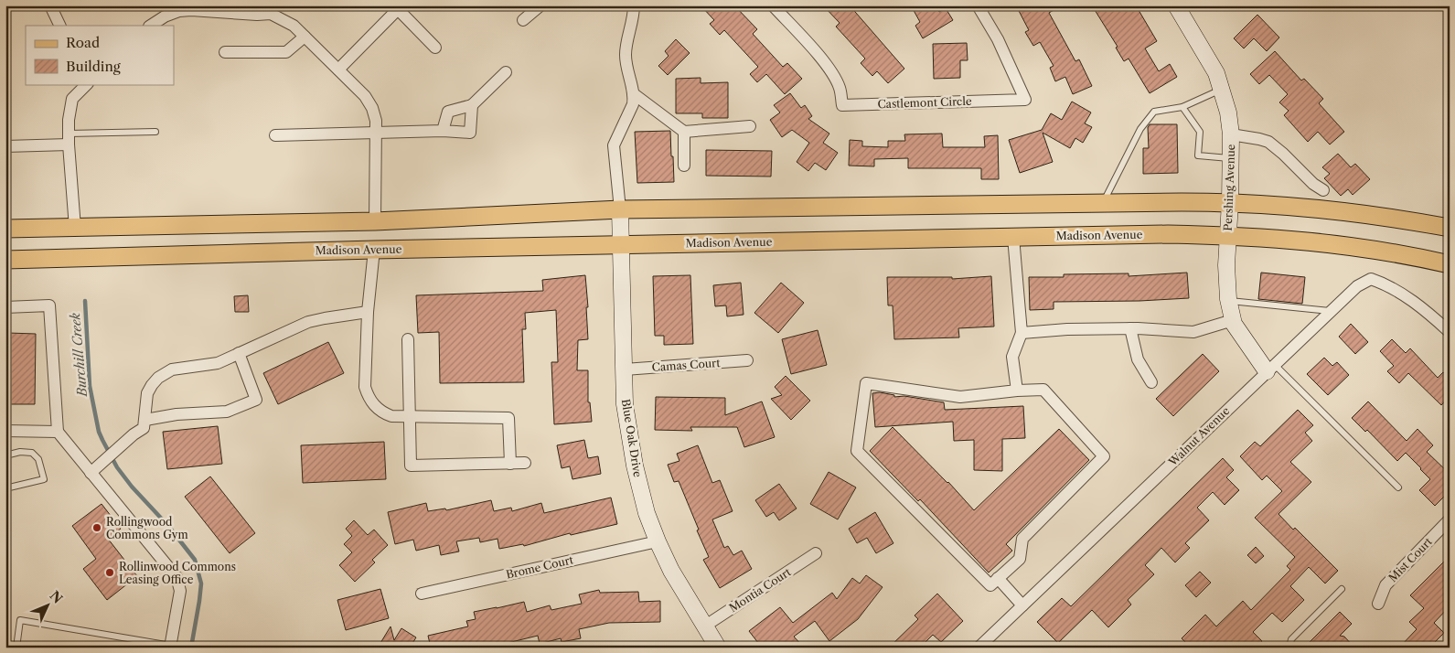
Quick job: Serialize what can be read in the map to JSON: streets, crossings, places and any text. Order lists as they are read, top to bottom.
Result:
{
  "streets": {
    "main road": ["Madison Avenue"],
    "street": [
      "Castlemont Circle",
      "Pershing Avenue",
      "Camas Court",
      "Walnut Avenue",
      "Blue Oak Drive",
      "Mist Court",
      "Brome Court",
      "Montia Court"
    ]
  },
  "crossings": [
    ["Pershing Avenue", "Madison Avenue"],
    ["Pershing Avenue", "Walnut Avenue"],
    ["Madison Avenue", "Blue Oak Drive"],
    ["Camas Court", "Blue Oak Drive"],
    ["Blue Oak Drive", "Brome Court"],
    ["Blue Oak Drive", "Montia Court"]
  ],
  "water": ["Burchill Creek"],
  "places": ["Rollingwood Commons Gym", "Rollinwood Commons Leasing Office"],
  "legend": ["Road", "Building"],
  "north": "top right"
}
